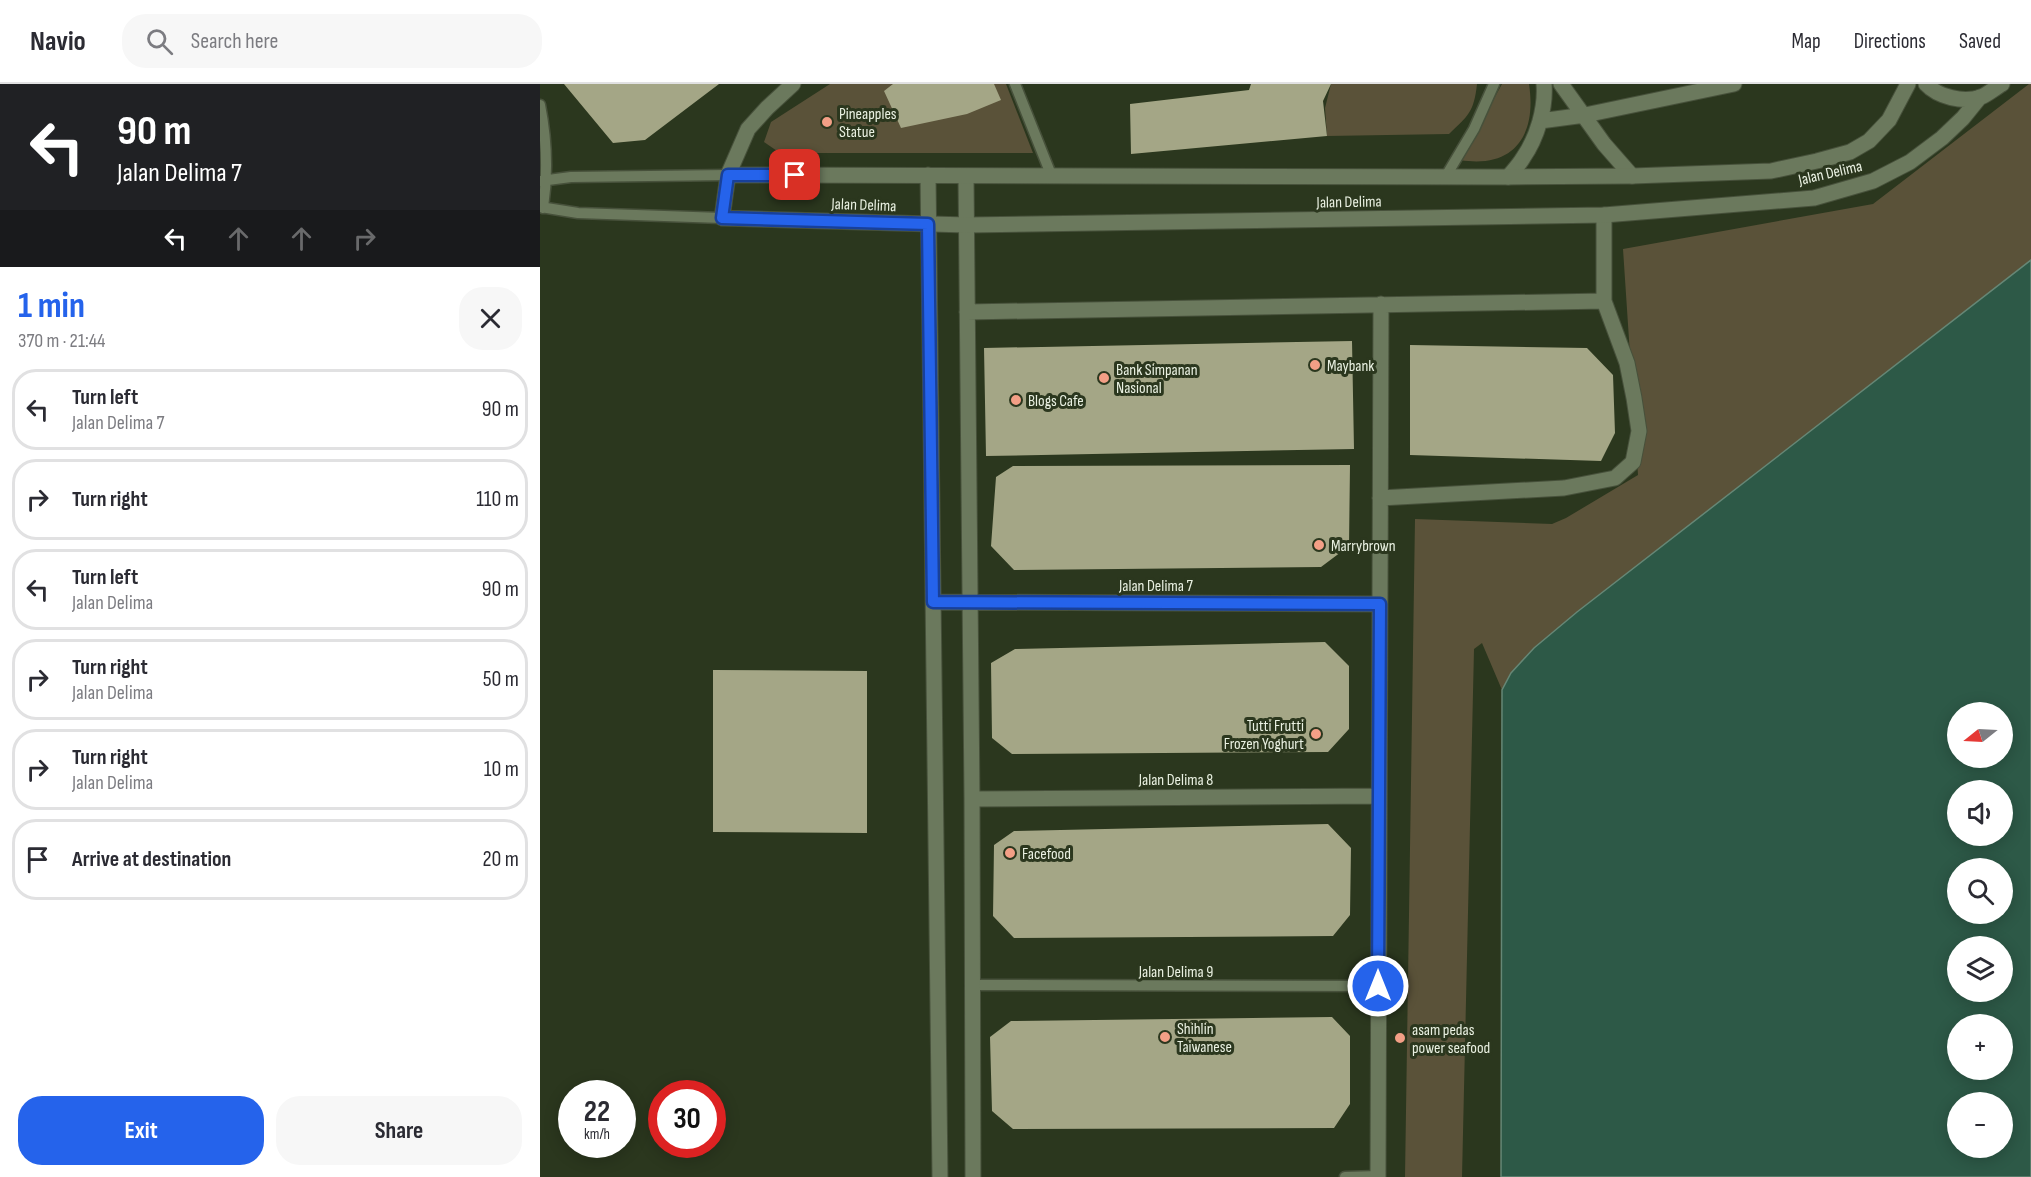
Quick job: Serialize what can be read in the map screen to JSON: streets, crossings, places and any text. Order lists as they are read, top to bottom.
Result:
{
  "streets": {
    "street": ["Jalan Delima", "Jalan Delima 7", "Jalan Delima 8"],
    "lane": ["Jalan Delima 9"]
  },
  "places": [
    "Pineapples Statue",
    "Maybank",
    "Bank Simpanan Nasional",
    "Blogs Cafe",
    "Marrybrown",
    "Tutti Frutti Frozen Yoghurt",
    "Facefood",
    "Shihlin Taiwanese",
    "asam pedas power seafood"
  ],
  "north": "left",
  "page": {
    "header": "Navio",
    "search": "Search here",
    "nav": ["Map", "Directions", "Saved"],
    "turn": ["90 m", "Jalan Delima 7"],
    "heading": ["1 min", "370 m · 21:44"],
    "list": [
      {
        "name": "Turn left",
        "note": "Jalan Delima 7",
        "value": "90 m"
      },
      {
        "name": "Turn right",
        "value": "110 m"
      },
      {
        "name": "Turn left",
        "note": "Jalan Delima",
        "value": "90 m"
      },
      {
        "name": "Turn right",
        "note": "Jalan Delima",
        "value": "50 m"
      },
      {
        "name": "Turn right",
        "note": "Jalan Delima",
        "value": "10 m"
      },
      {
        "name": "Arrive at destination",
        "value": "20 m"
      }
    ],
    "map_buttons": ["+", "−"],
    "speed": "22 km/h",
    "limit": "30",
    "buttons": ["Exit", "Share"]
  }
}
